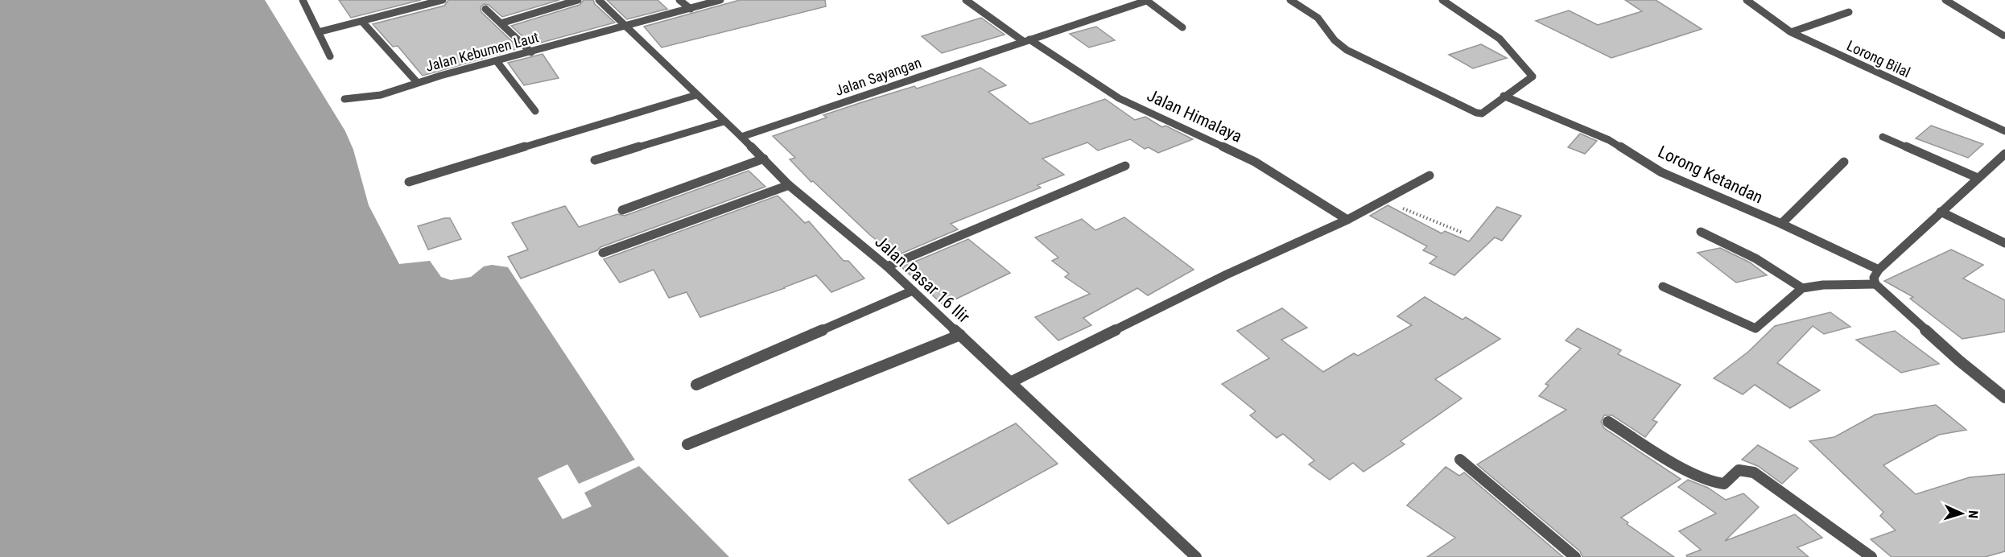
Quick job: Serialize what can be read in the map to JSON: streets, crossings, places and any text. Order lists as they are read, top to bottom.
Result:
{
  "streets": {
    "street": [
      "Jalan Kebumen Laut",
      "Lorong Bilal",
      "Jalan Sayangan",
      "Jalan Himalaya",
      "Lorong Ketandan",
      "Jalan Pasar 16 Ilir"
    ]
  },
  "crossings": [
    ["Jalan Kebumen Laut", "Jalan Pasar 16 Ilir"],
    ["Jalan Sayangan", "Jalan Himalaya"],
    ["Jalan Sayangan", "Jalan Pasar 16 Ilir"]
  ],
  "north": "right"
}
